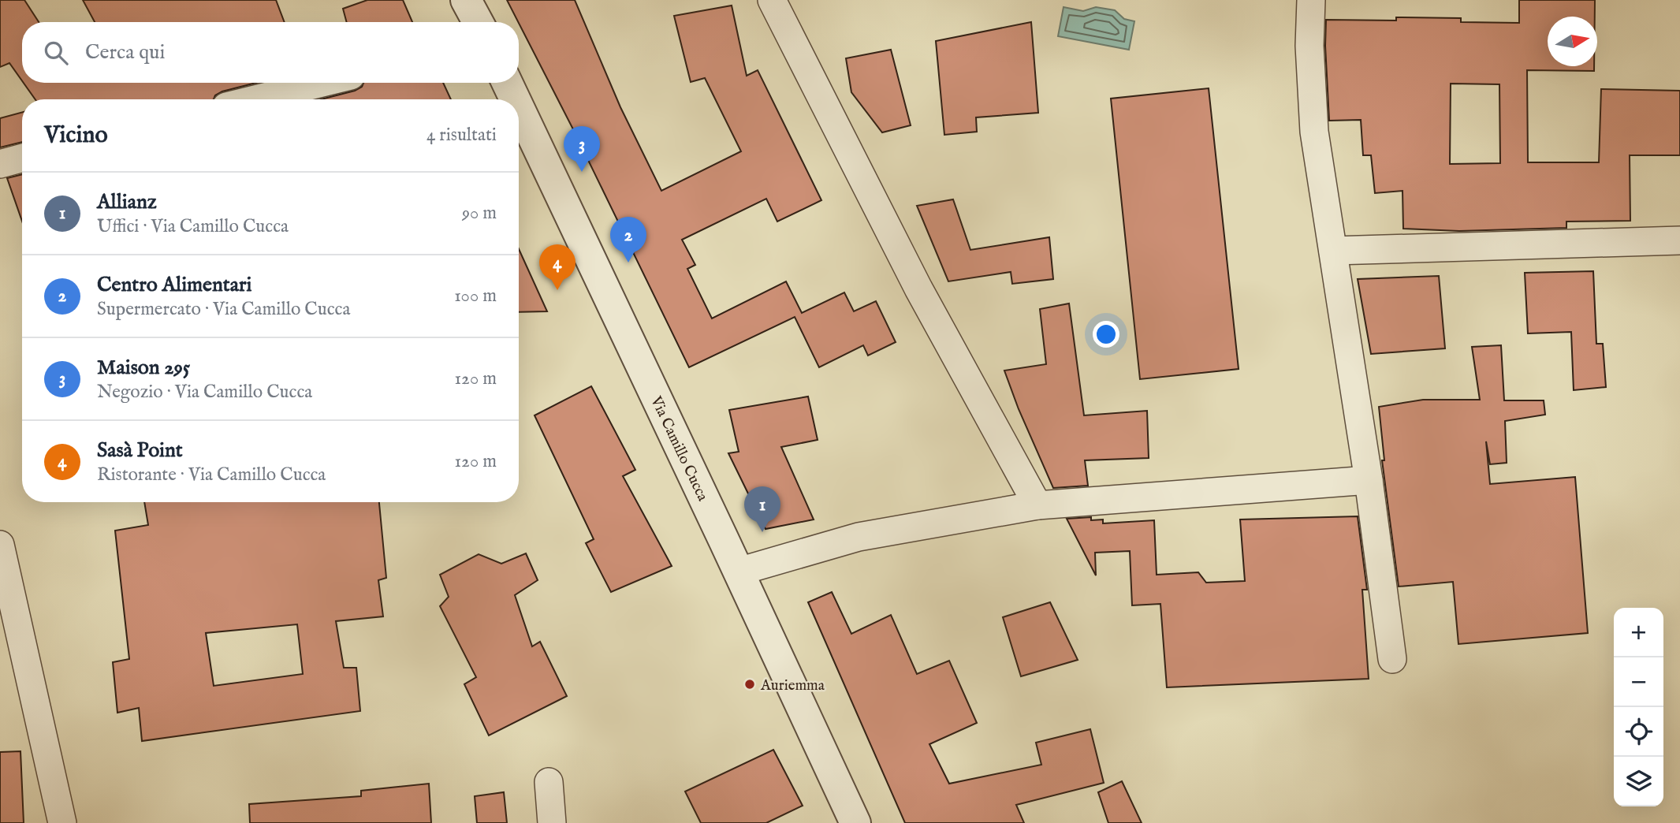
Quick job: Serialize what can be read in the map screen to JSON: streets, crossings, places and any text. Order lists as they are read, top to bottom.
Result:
{
  "streets": {
    "street": ["Via Camillo Cucca"]
  },
  "places": ["Auriemma"],
  "north": "right",
  "page": {
    "search": "Cerca qui",
    "heading": ["Vicino", "4 risultati"],
    "pins": [
      "3",
      "2",
      "4",
      "1"
    ],
    "list": [
      {
        "mark": "1",
        "name": "Allianz",
        "note": "Uffici · Via Camillo Cucca",
        "value": "90 m"
      },
      {
        "mark": "2",
        "name": "Centro Alimentari",
        "note": "Supermercato · Via Camillo Cucca",
        "value": "100 m"
      },
      {
        "mark": "3",
        "name": "Maison 295",
        "note": "Negozio · Via Camillo Cucca",
        "value": "120 m"
      },
      {
        "mark": "4",
        "name": "Sasà Point",
        "note": "Ristorante · Via Camillo Cucca",
        "value": "120 m"
      }
    ],
    "map_buttons": ["+", "−"]
  }
}
